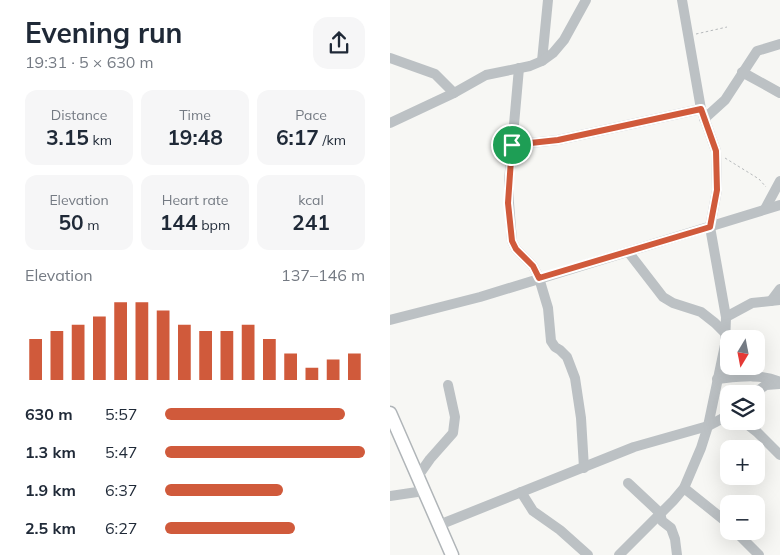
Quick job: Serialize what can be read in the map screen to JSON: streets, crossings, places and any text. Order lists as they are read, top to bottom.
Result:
{
  "north": "bottom",
  "page": {
    "heading": ["Evening run", "19:31 · 5 × 630 m"],
    "stats": [
      ["Distance", "3.15 km"],
      ["Time", "19:48"],
      ["Pace", "6:17 /km"],
      ["Elevation", "50 m"],
      ["Heart rate", "144 bpm"],
      ["kcal", "241"]
    ],
    "chart": ["Elevation", "137–146 m"],
    "map_buttons": ["+", "−"],
    "list": [
      {
        "name": "630 m",
        "note": "5:57"
      },
      {
        "name": "1.3 km",
        "note": "5:47"
      },
      {
        "name": "1.9 km",
        "note": "6:37"
      },
      {
        "name": "2.5 km",
        "note": "6:27"
      }
    ]
  }
}
